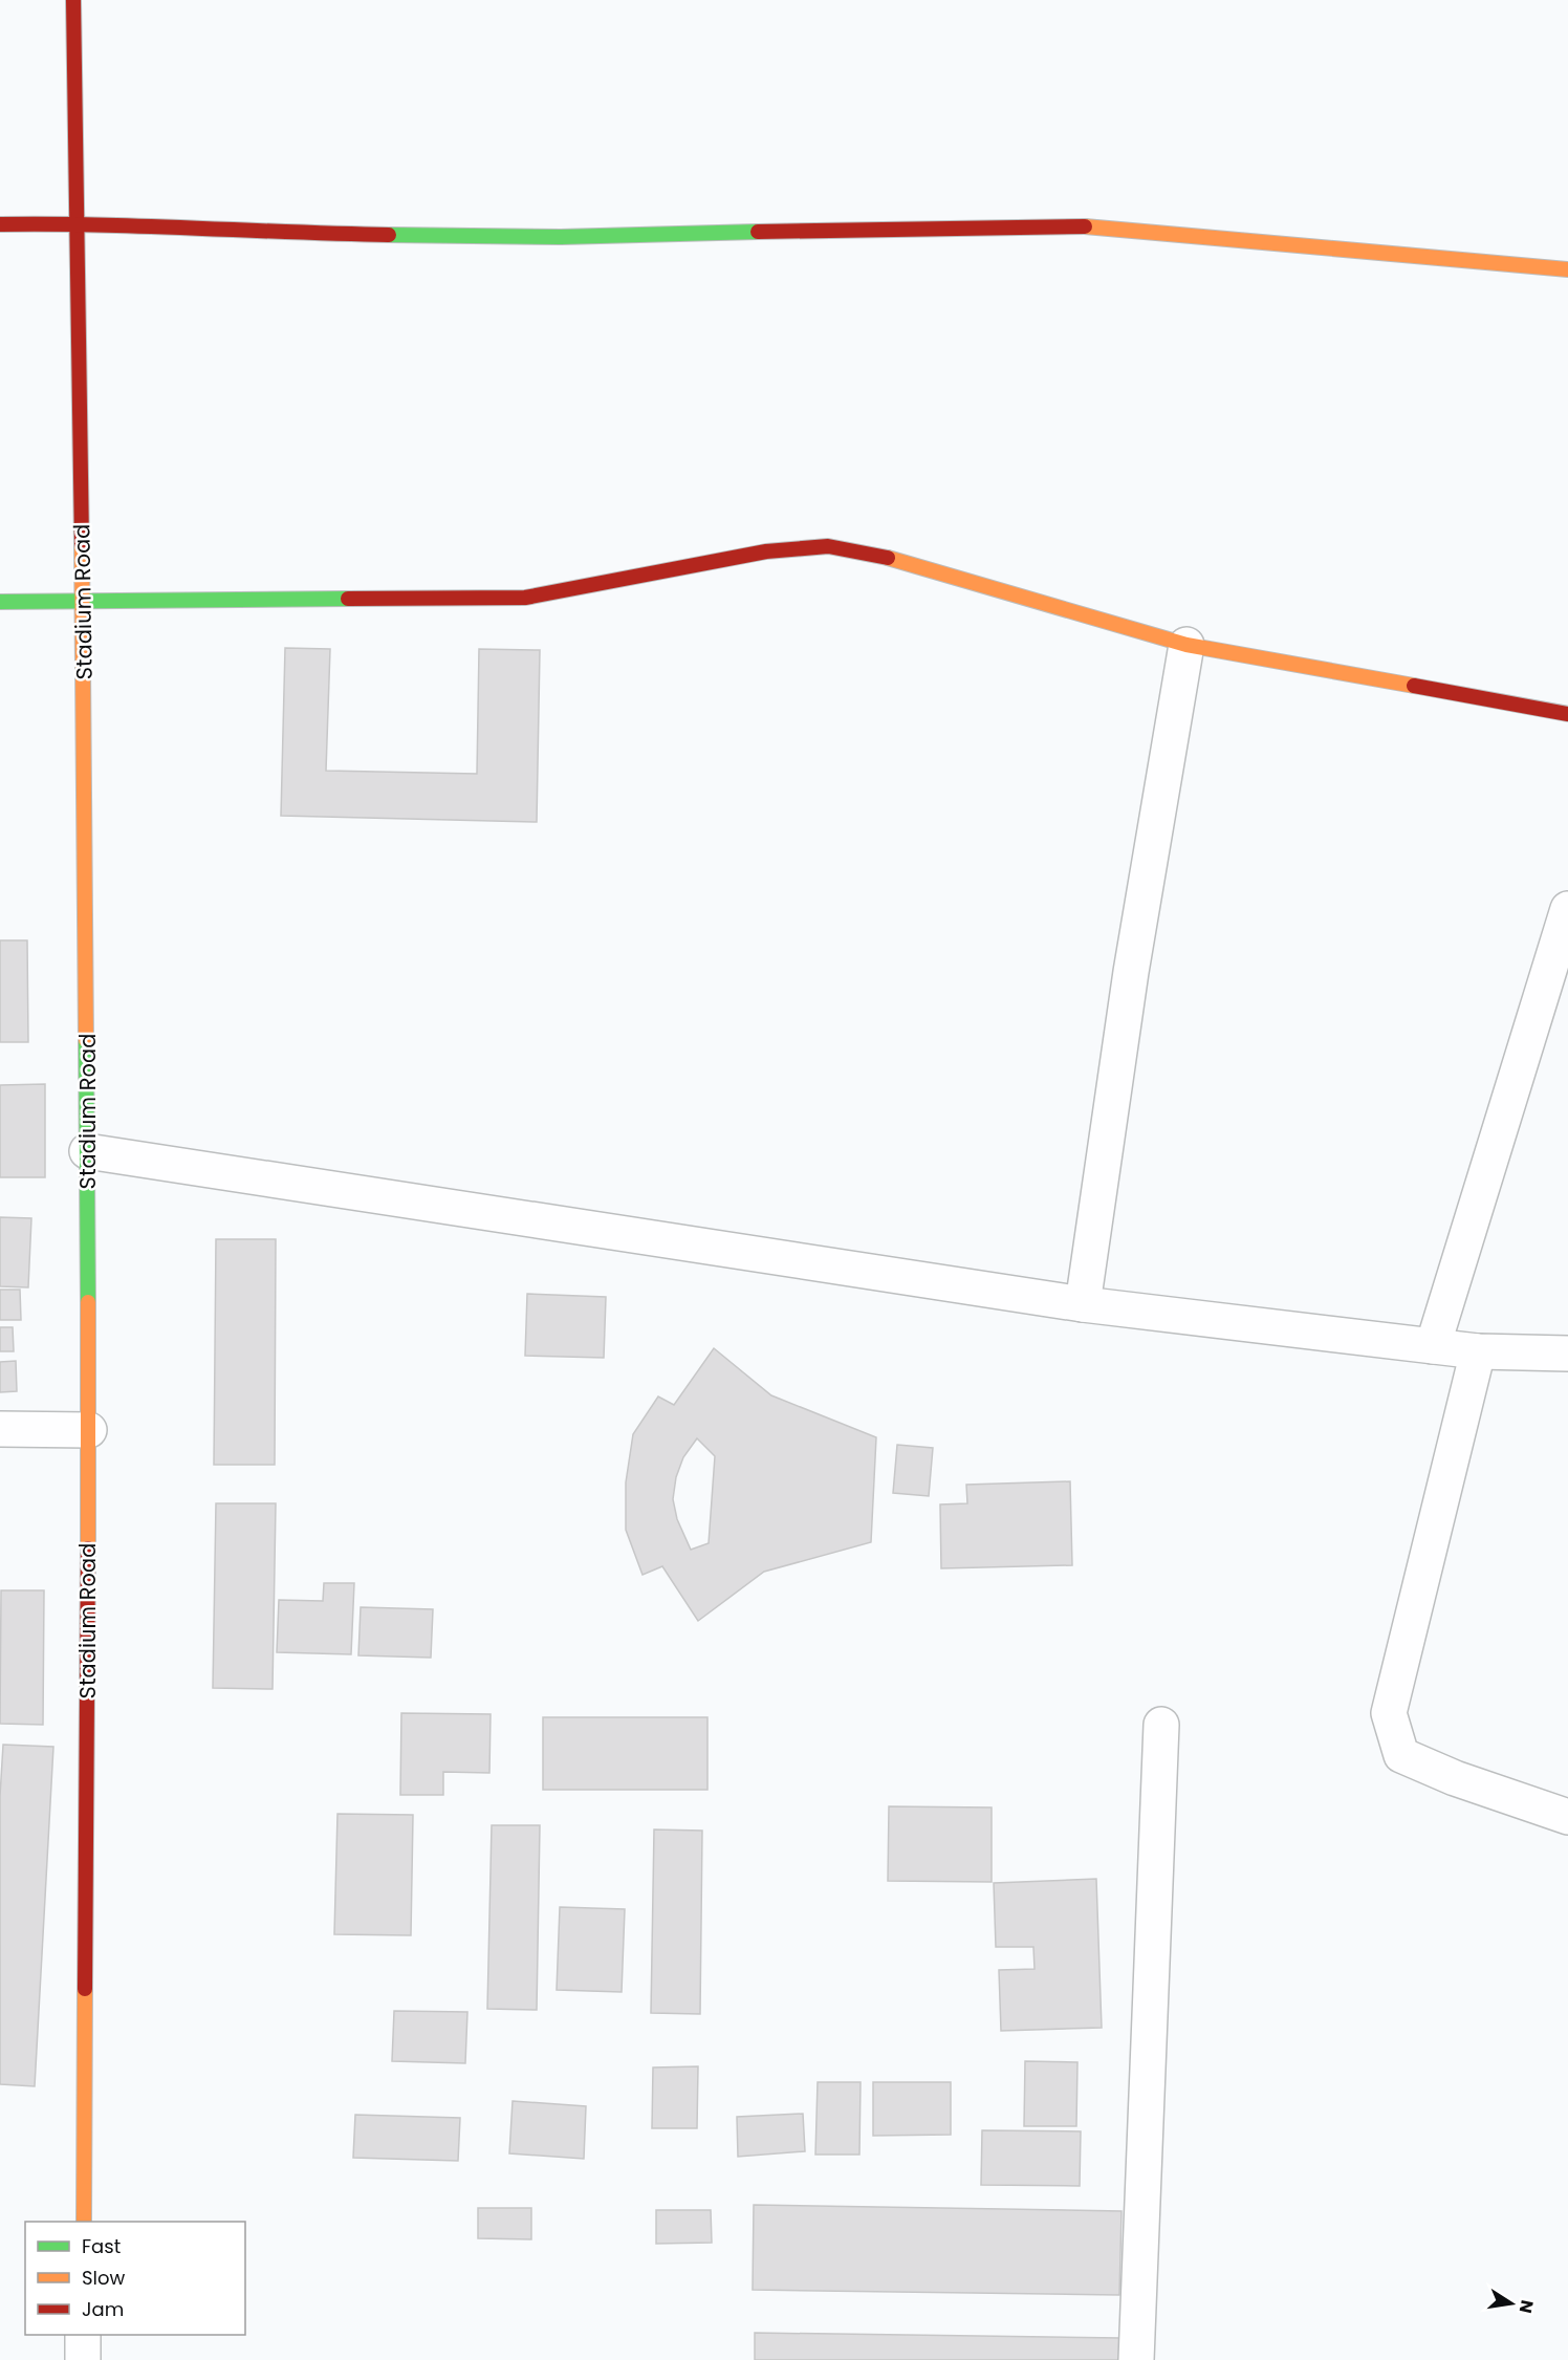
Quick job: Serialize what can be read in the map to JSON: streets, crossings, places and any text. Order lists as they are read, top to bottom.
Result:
{
  "streets": {
    "street": ["Stadium Road"]
  },
  "legend": ["Fast", "Slow", "Jam"],
  "north": "right"
}
